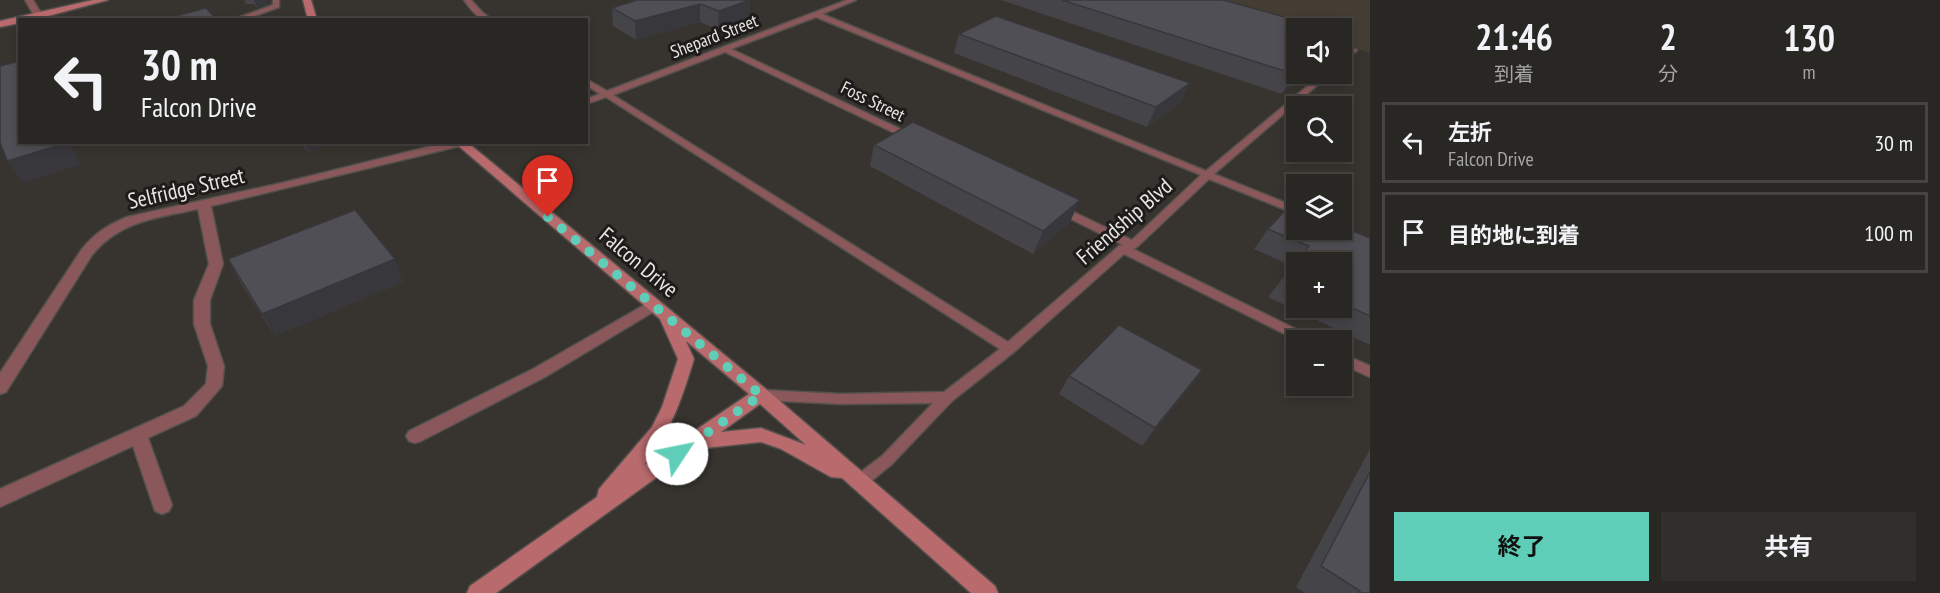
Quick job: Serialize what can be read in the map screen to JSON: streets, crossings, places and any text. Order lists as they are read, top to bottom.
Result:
{
  "streets": {
    "street": ["Selfridge Street", "Falcon Drive"],
    "lane": ["Shepard Street", "Foss Street", "Friendship Blvd"]
  },
  "crossings": [
    ["Shepard Street", "Foss Street"],
    ["Friendship Blvd", "Falcon Drive"]
  ],
  "page": {
    "eta": [
      "21:46",
      "到着",
      "2",
      "分",
      "130",
      "m"
    ],
    "map_buttons": ["+", "−"],
    "turn": ["30 m", "Falcon Drive"],
    "list": [
      {
        "name": "左折",
        "note": "Falcon Drive",
        "value": "30 m"
      },
      {
        "name": "目的地に到着",
        "value": "100 m"
      }
    ],
    "buttons": ["終了", "共有"]
  }
}
